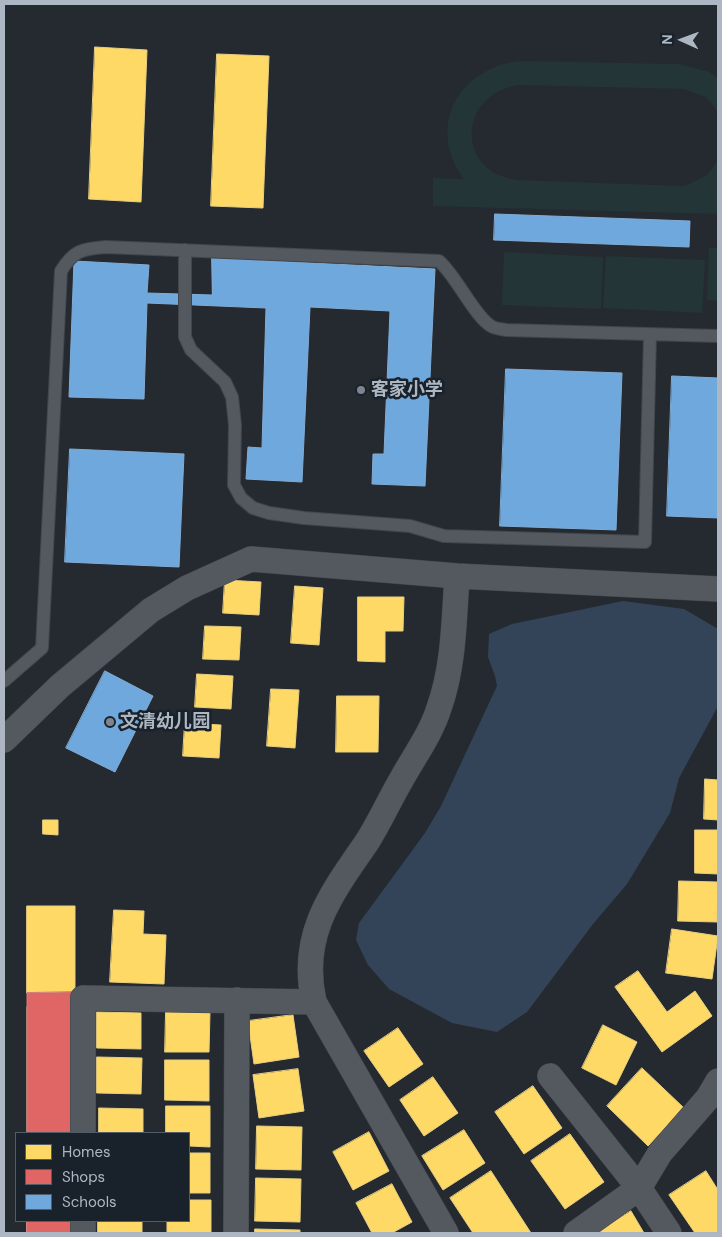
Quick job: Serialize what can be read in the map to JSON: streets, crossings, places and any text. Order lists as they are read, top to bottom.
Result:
{
  "places": ["客家小学", "文清幼儿园"],
  "legend": ["Homes", "Shops", "Schools"],
  "north": "left"
}
